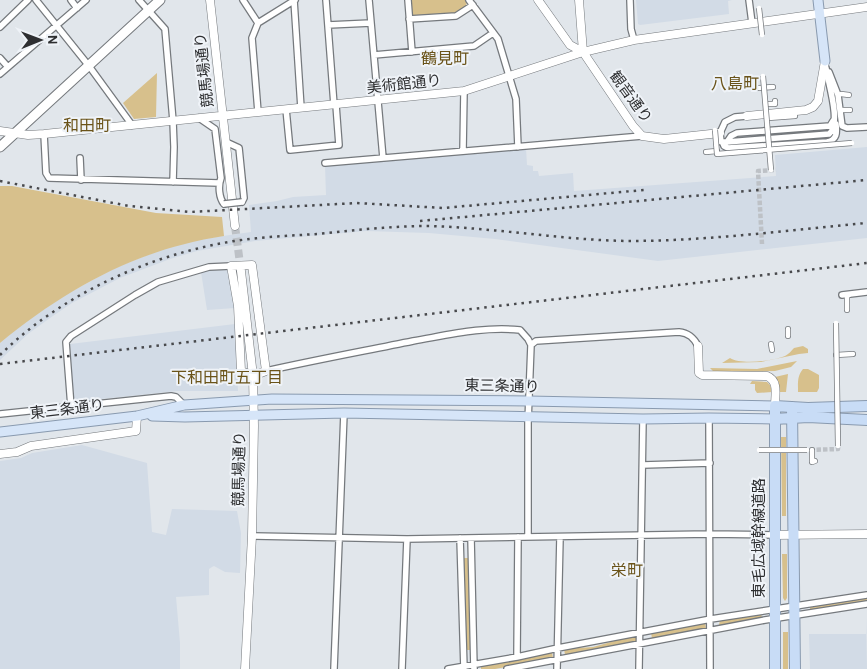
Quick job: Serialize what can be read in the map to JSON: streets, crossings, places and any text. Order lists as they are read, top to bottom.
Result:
{
  "streets": {
    "highway": ["東三条通り", "東毛広域幹線道路"],
    "street": ["競馬場通り", "美術館通り", "観音通り"]
  },
  "crossings": [
    ["競馬場通り", "美術館通り"],
    ["競馬場通り", "東三条通り"],
    ["美術館通り", "観音通り"],
    ["東三条通り", "東毛広域幹線道路"]
  ],
  "districts": [
    "鶴見町",
    "八島町",
    "和田町",
    "下和田町五丁目",
    "栄町"
  ],
  "north": "right"
}
